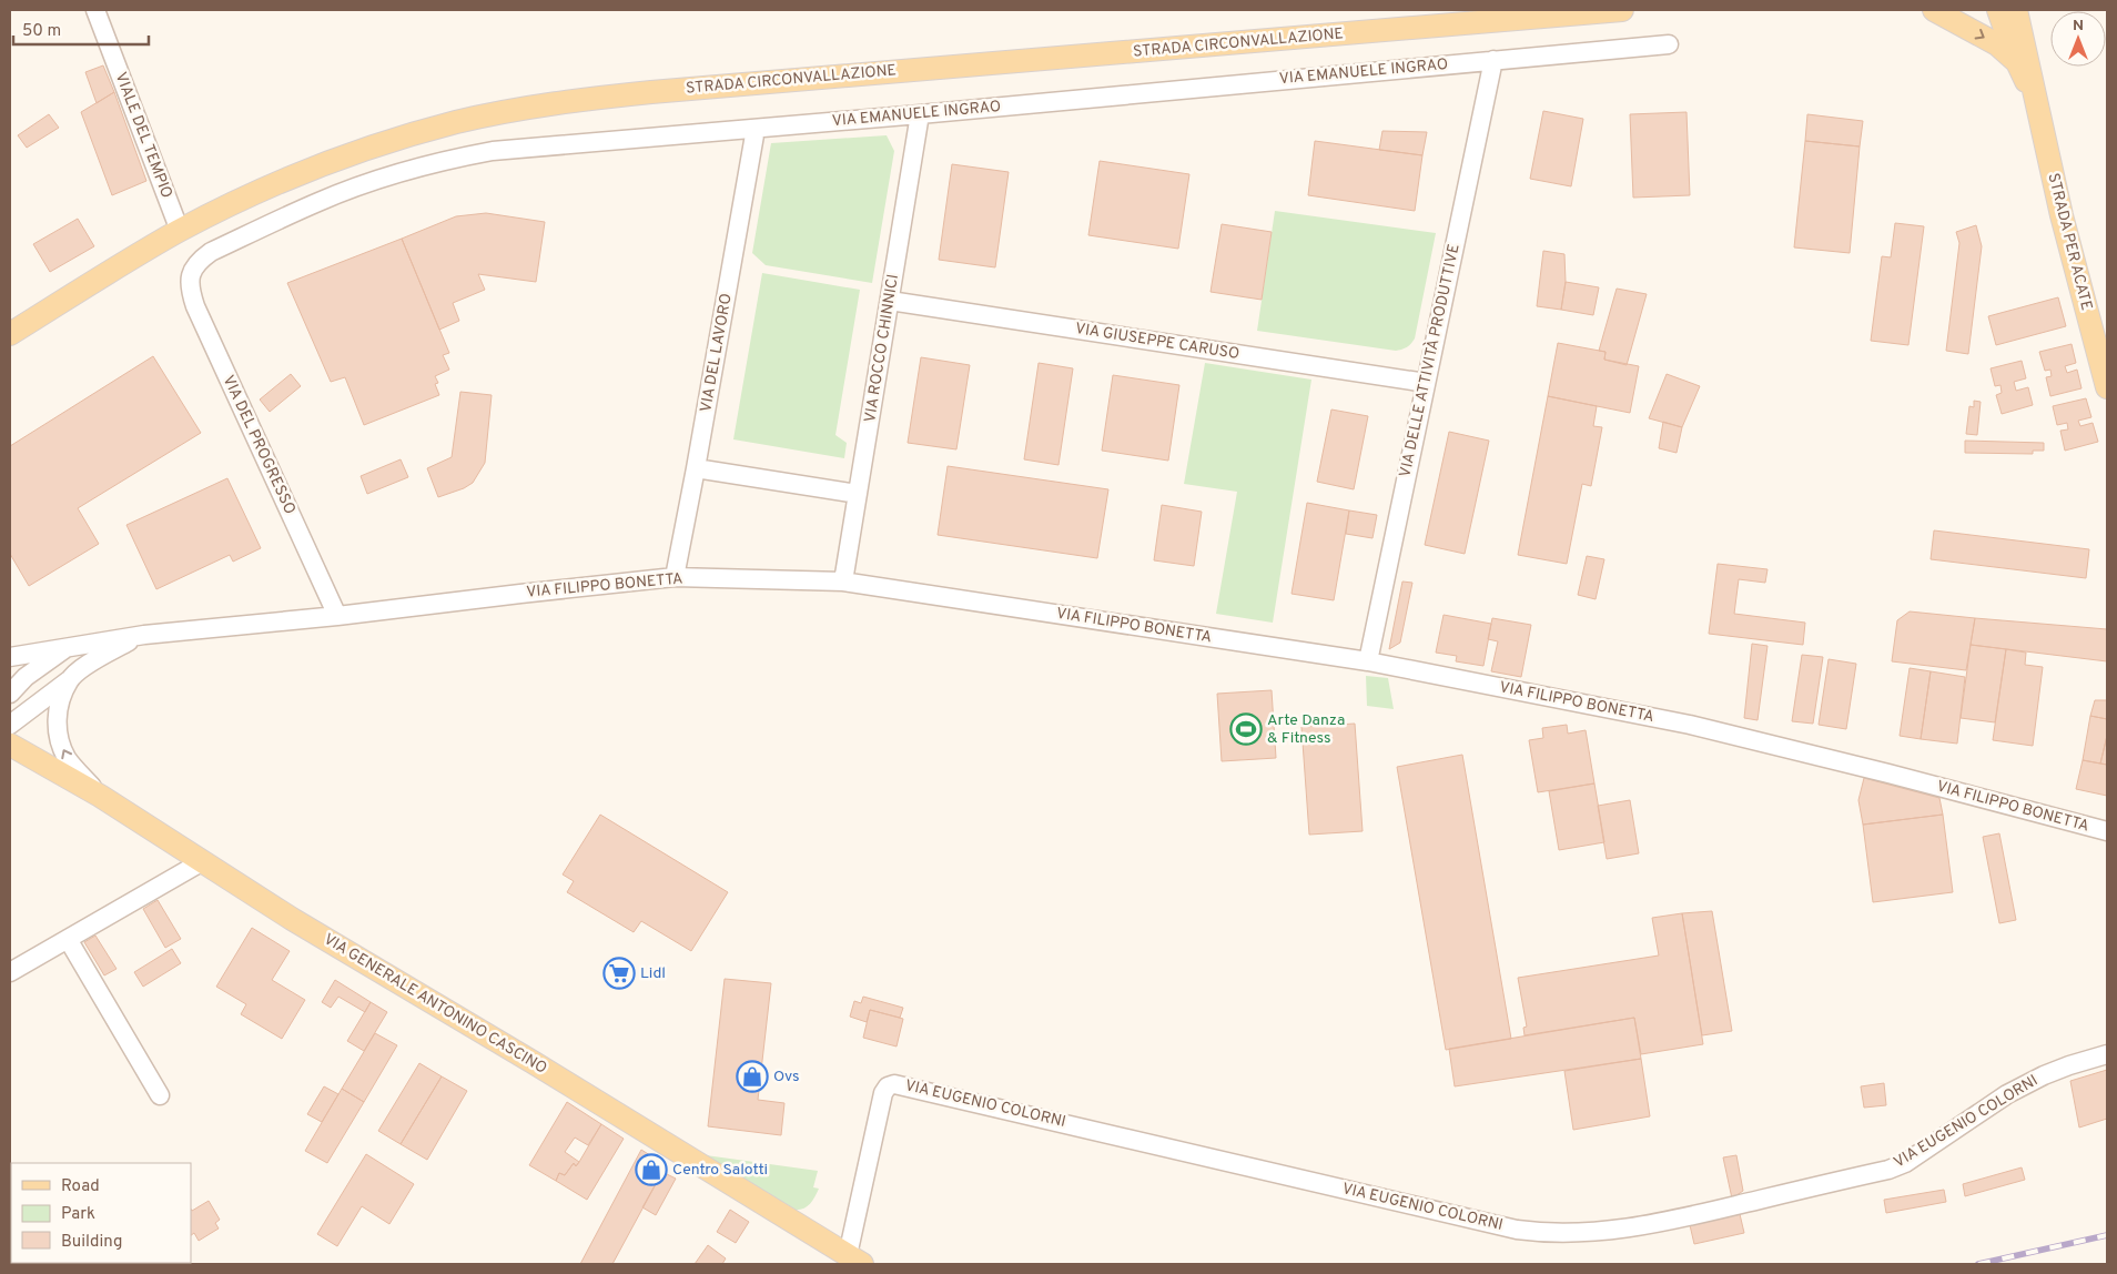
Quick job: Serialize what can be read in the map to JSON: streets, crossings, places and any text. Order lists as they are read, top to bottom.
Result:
{
  "streets": {
    "main road": ["STRADA CIRCONVALLAZIONE", "STRADA PER ACATE", "VIA GENERALE ANTONINO CASCINO"],
    "street": [
      "VIA EMANUELE INGRAO",
      "VIALE DEL TEMPIO",
      "VIA GIUSEPPE CARUSO",
      "VIA ROCCO CHINNICI",
      "VIA DEL LAVORO",
      "VIA DELLE ATTIVITÀ PRODUTTIVE",
      "VIA DEL PROGRESSO",
      "VIA FILIPPO BONETTA",
      "VIA EUGENIO COLORNI"
    ]
  },
  "crossings": [
    ["STRADA CIRCONVALLAZIONE", "VIALE DEL TEMPIO"],
    ["VIA EMANUELE INGRAO", "VIA ROCCO CHINNICI"],
    ["VIA EMANUELE INGRAO", "VIA DEL LAVORO"],
    ["VIA EMANUELE INGRAO", "VIA DELLE ATTIVITÀ PRODUTTIVE"],
    ["VIA EMANUELE INGRAO", "VIA DEL PROGRESSO"],
    ["VIA GIUSEPPE CARUSO", "VIA ROCCO CHINNICI"],
    ["VIA GIUSEPPE CARUSO", "VIA DELLE ATTIVITÀ PRODUTTIVE"],
    ["VIA ROCCO CHINNICI", "VIA FILIPPO BONETTA"],
    ["VIA DEL LAVORO", "VIA FILIPPO BONETTA"],
    ["VIA DELLE ATTIVITÀ PRODUTTIVE", "VIA FILIPPO BONETTA"],
    ["VIA DEL PROGRESSO", "VIA FILIPPO BONETTA"],
    ["VIA GENERALE ANTONINO CASCINO", "VIA EUGENIO COLORNI"]
  ],
  "places": {
    "sports": ["Arte Danza & Fitness"],
    "supermarket": ["Lidl"],
    "shop": ["Ovs", "Centro Salotti"]
  },
  "legend": ["Road", "Park", "Building"],
  "scale_bar": "50 m",
  "north": "top"
}
